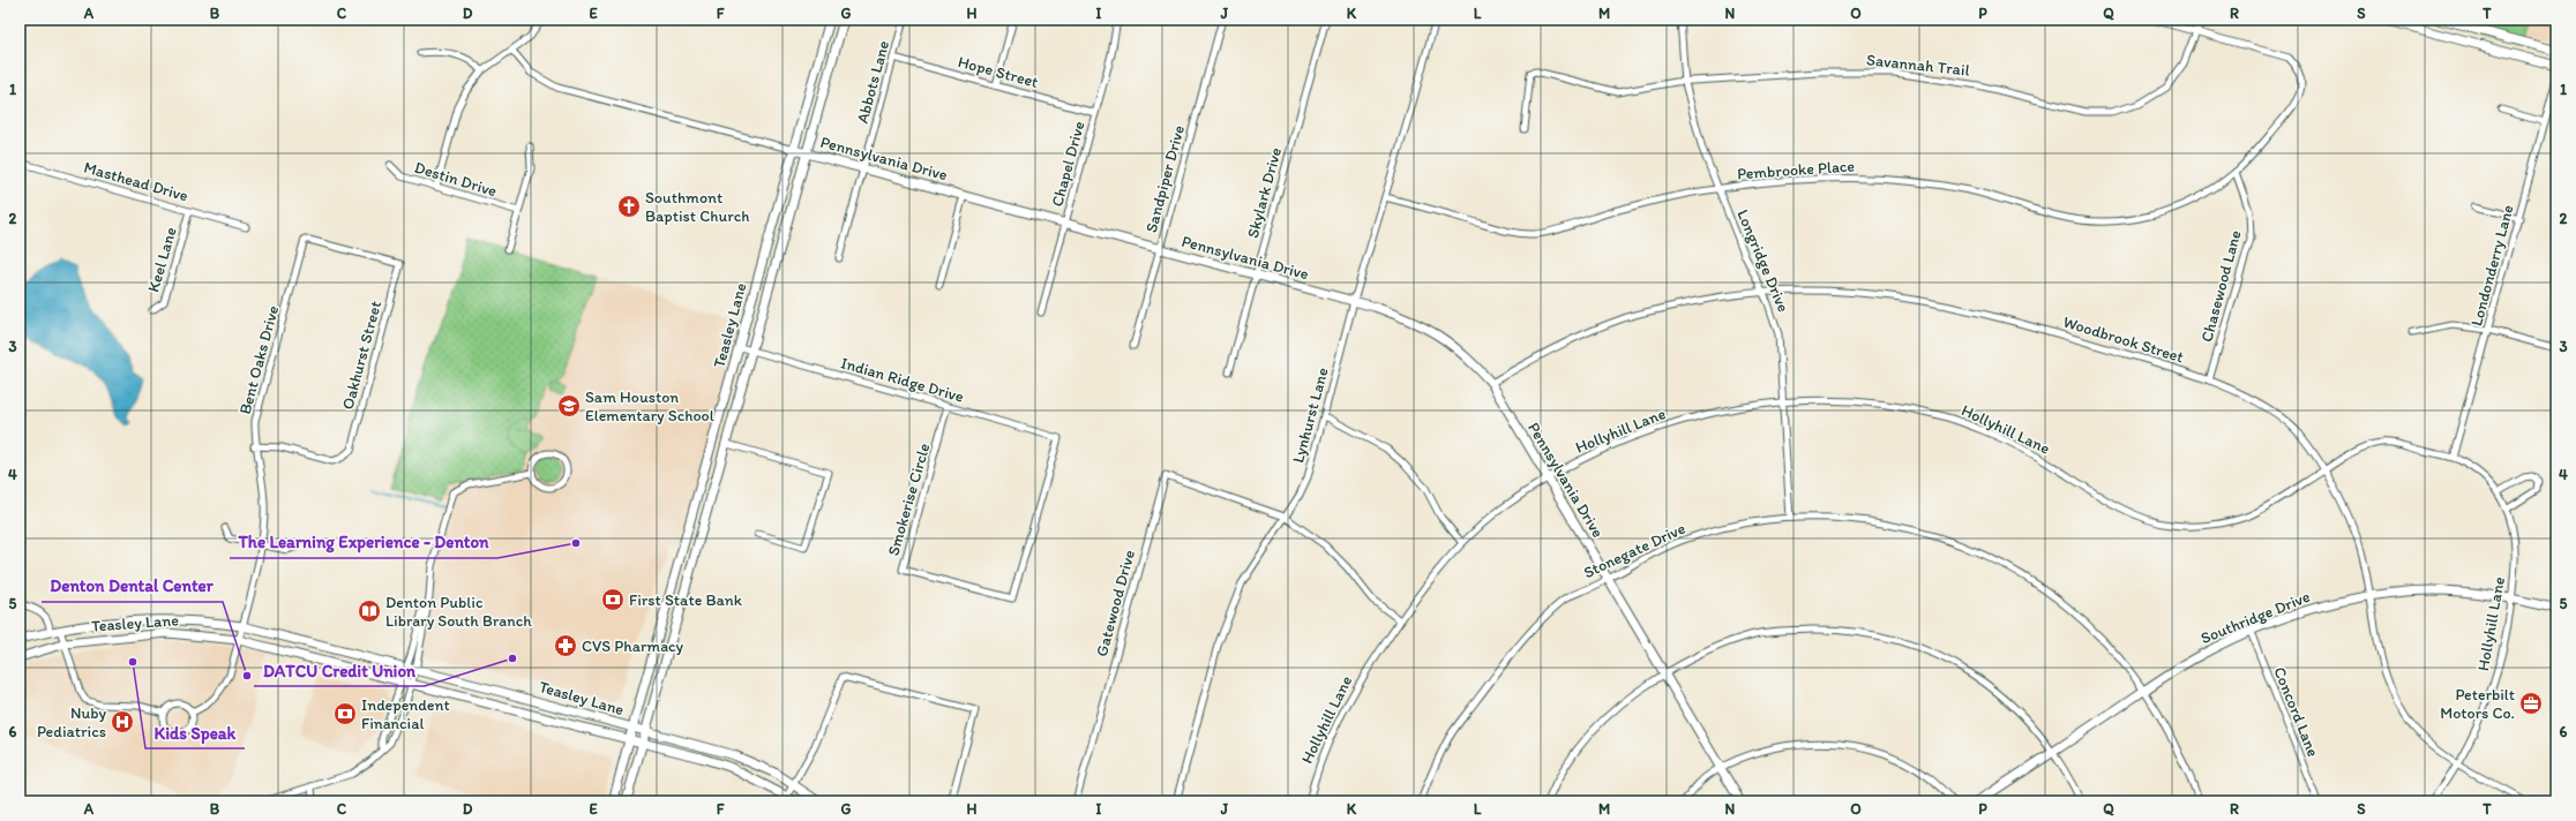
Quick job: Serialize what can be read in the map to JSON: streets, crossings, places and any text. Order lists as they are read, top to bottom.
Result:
{
  "streets": {
    "main road": ["Pennsylvania Drive", "Teasley Lane", "Southridge Drive"],
    "street": [
      "Savannah Trail",
      "Hope Street",
      "Abbots Lane",
      "Chapel Drive",
      "Pembrooke Place",
      "Destin Drive",
      "Sandpiper Drive",
      "Masthead Drive",
      "Skylark Drive",
      "Keel Lane",
      "Longridge Drive",
      "Londonderry Lane",
      "Chasewood Lane",
      "Woodbrook Street",
      "Oakhurst Street",
      "Bent Oaks Drive",
      "Indian Ridge Drive",
      "Lynhurst Lane",
      "Hollyhill Lane",
      "Smokerise Circle",
      "Stonegate Drive",
      "Gatewood Drive",
      "Concord Lane"
    ]
  },
  "crossings": [
    ["Savannah Trail", "Pembrooke Place"],
    ["Savannah Trail", "Longridge Drive"],
    ["Hope Street", "Abbots Lane"],
    ["Hope Street", "Chapel Drive"],
    ["Abbots Lane", "Pennsylvania Drive"],
    ["Pennsylvania Drive", "Chapel Drive"],
    ["Pennsylvania Drive", "Sandpiper Drive"],
    ["Pennsylvania Drive", "Skylark Drive"],
    ["Pennsylvania Drive", "Teasley Lane"],
    ["Pennsylvania Drive", "Woodbrook Street"],
    ["Pennsylvania Drive", "Lynhurst Lane"],
    ["Pennsylvania Drive", "Hollyhill Lane"],
    ["Pennsylvania Drive", "Stonegate Drive"],
    ["Pembrooke Place", "Longridge Drive"],
    ["Pembrooke Place", "Chasewood Lane"],
    ["Pembrooke Place", "Lynhurst Lane"],
    ["Masthead Drive", "Keel Lane"],
    ["Longridge Drive", "Woodbrook Street"],
    ["Longridge Drive", "Hollyhill Lane"],
    ["Longridge Drive", "Stonegate Drive"],
    ["Londonderry Lane", "Hollyhill Lane"],
    ["Chasewood Lane", "Woodbrook Street"],
    ["Teasley Lane", "Bent Oaks Drive"],
    ["Teasley Lane", "Indian Ridge Drive"],
    ["Woodbrook Street", "Hollyhill Lane"],
    ["Woodbrook Street", "Southridge Drive"],
    ["Oakhurst Street", "Bent Oaks Drive"],
    ["Indian Ridge Drive", "Smokerise Circle"],
    ["Lynhurst Lane", "Gatewood Drive"],
    ["Hollyhill Lane", "Southridge Drive"],
    ["Stonegate Drive", "Southridge Drive"],
    ["Southridge Drive", "Concord Lane"]
  ],
  "places": {
    "church": ["Southmont Baptist Church"],
    "school or university": ["Sam Houston Elementary School"],
    "other": [
      "The Learning Experience - Denton",
      "DATCU Credit Union",
      "Kids Speak",
      "Denton Dental Center"
    ],
    "bank": ["First State Bank", "Independent Financial"],
    "library": ["Denton Public Library South Branch"],
    "pharmacy": ["CVS Pharmacy"],
    "office": ["Peterbilt Motors Co."],
    "hospital": ["Nuby Pediatrics"]
  },
  "grid": {
    "columns": [
      "A",
      "B",
      "C",
      "D",
      "E",
      "F",
      "G",
      "H",
      "I",
      "J",
      "K",
      "L",
      "M",
      "N",
      "O",
      "P",
      "Q",
      "R",
      "S",
      "T"
    ],
    "rows": [
      "1",
      "2",
      "3",
      "4",
      "5",
      "6"
    ]
  }
}
